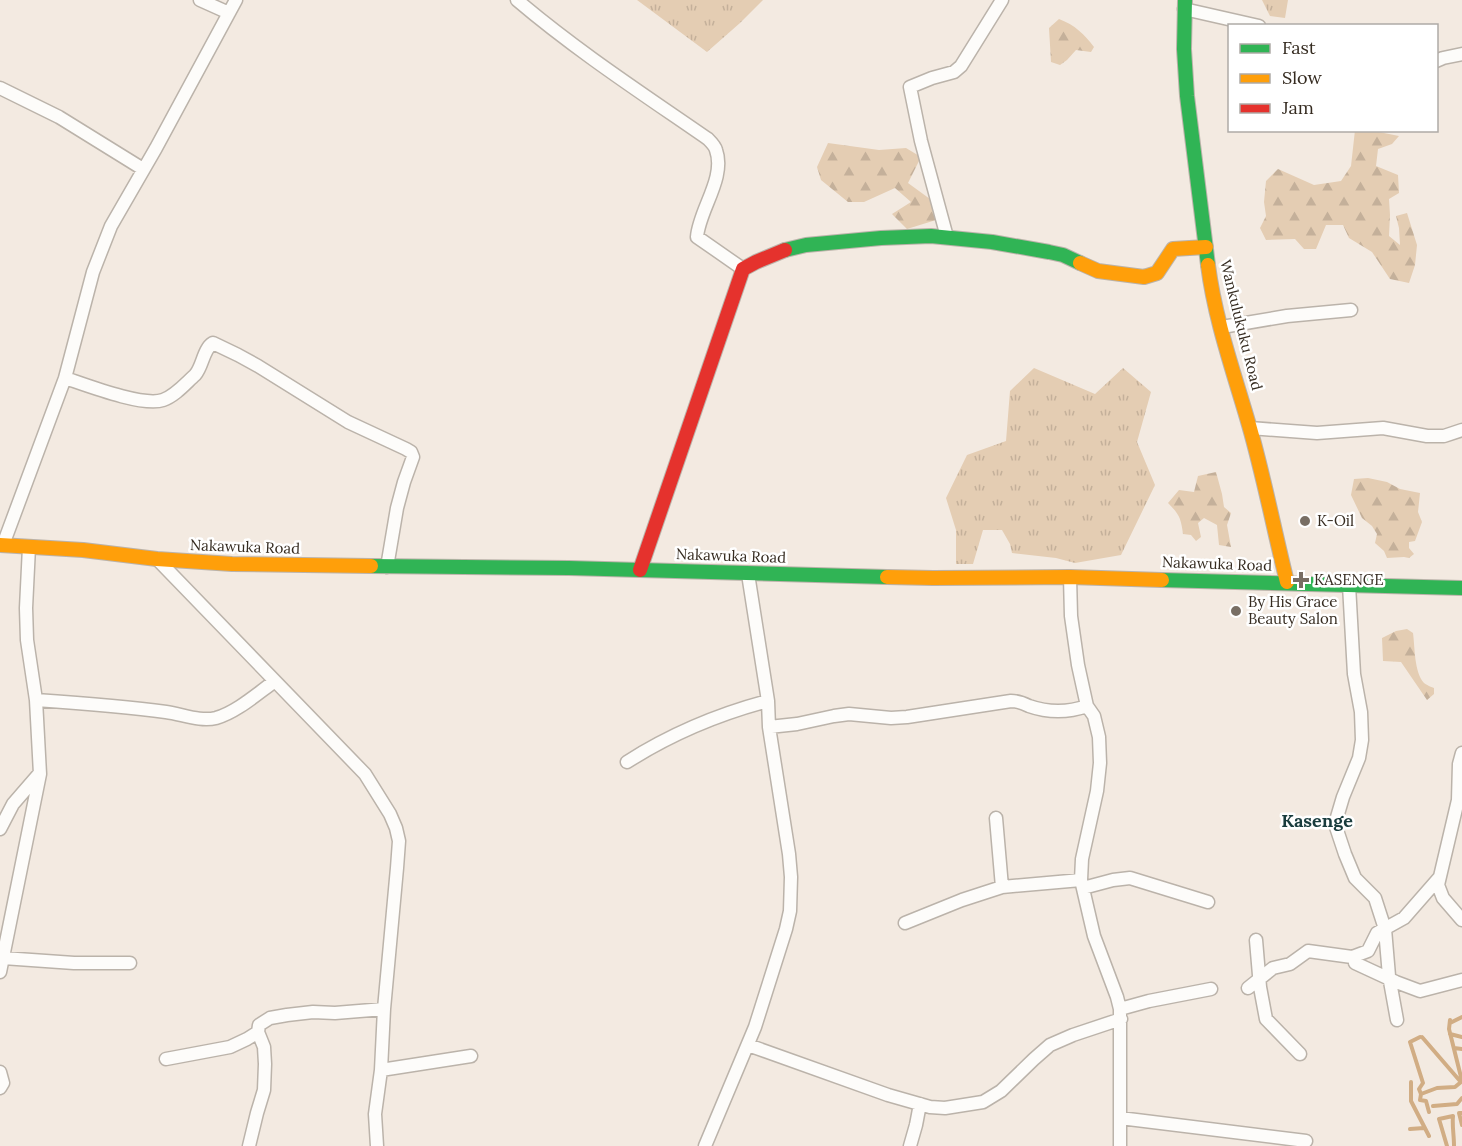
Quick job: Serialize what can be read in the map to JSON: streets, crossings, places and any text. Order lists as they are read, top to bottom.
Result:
{
  "streets": {
    "main road": ["Wankulukuku Road", "Nakawuka Road"]
  },
  "crossings": [
    ["Wankulukuku Road", "Nakawuka Road"]
  ],
  "districts": ["Kasenge"],
  "places": {
    "other": ["K-Oil", "By His Grace Beauty Salon"],
    "health": ["KASENGE"]
  },
  "legend": ["Fast", "Slow", "Jam"]
}
